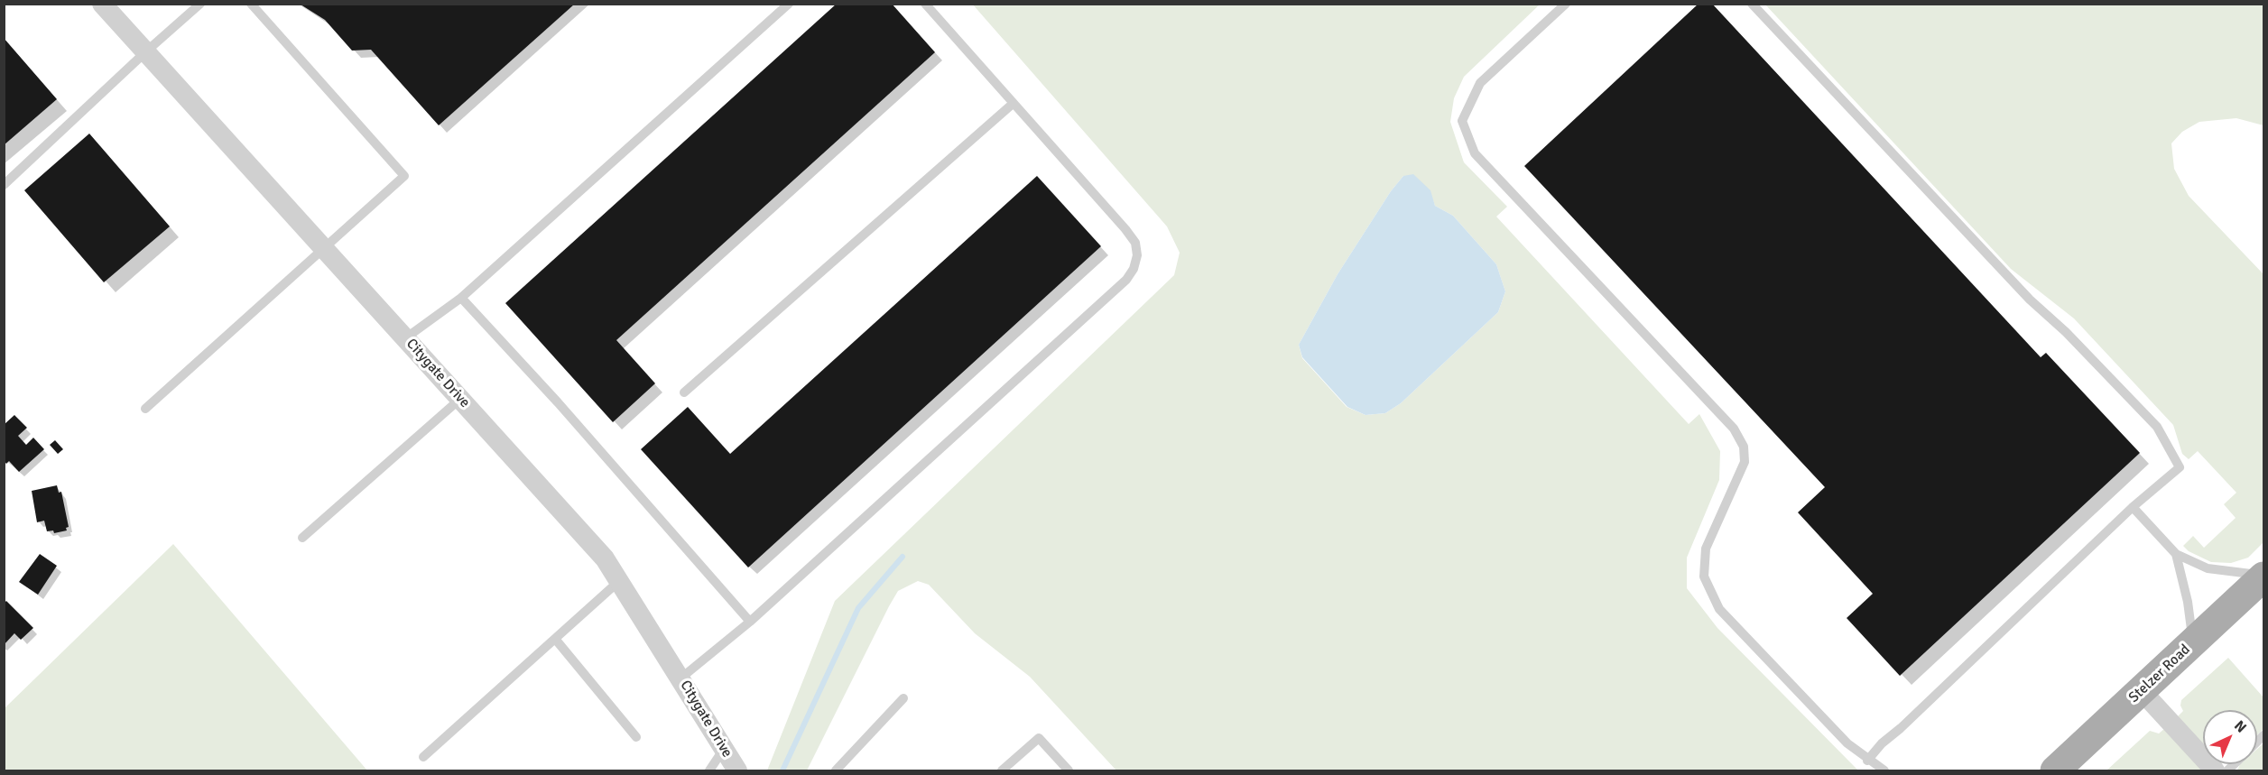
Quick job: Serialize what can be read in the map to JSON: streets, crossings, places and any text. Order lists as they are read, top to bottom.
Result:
{
  "streets": {
    "main road": ["Stelzer Road"],
    "street": ["Citygate Drive"]
  },
  "north": "top right"
}
